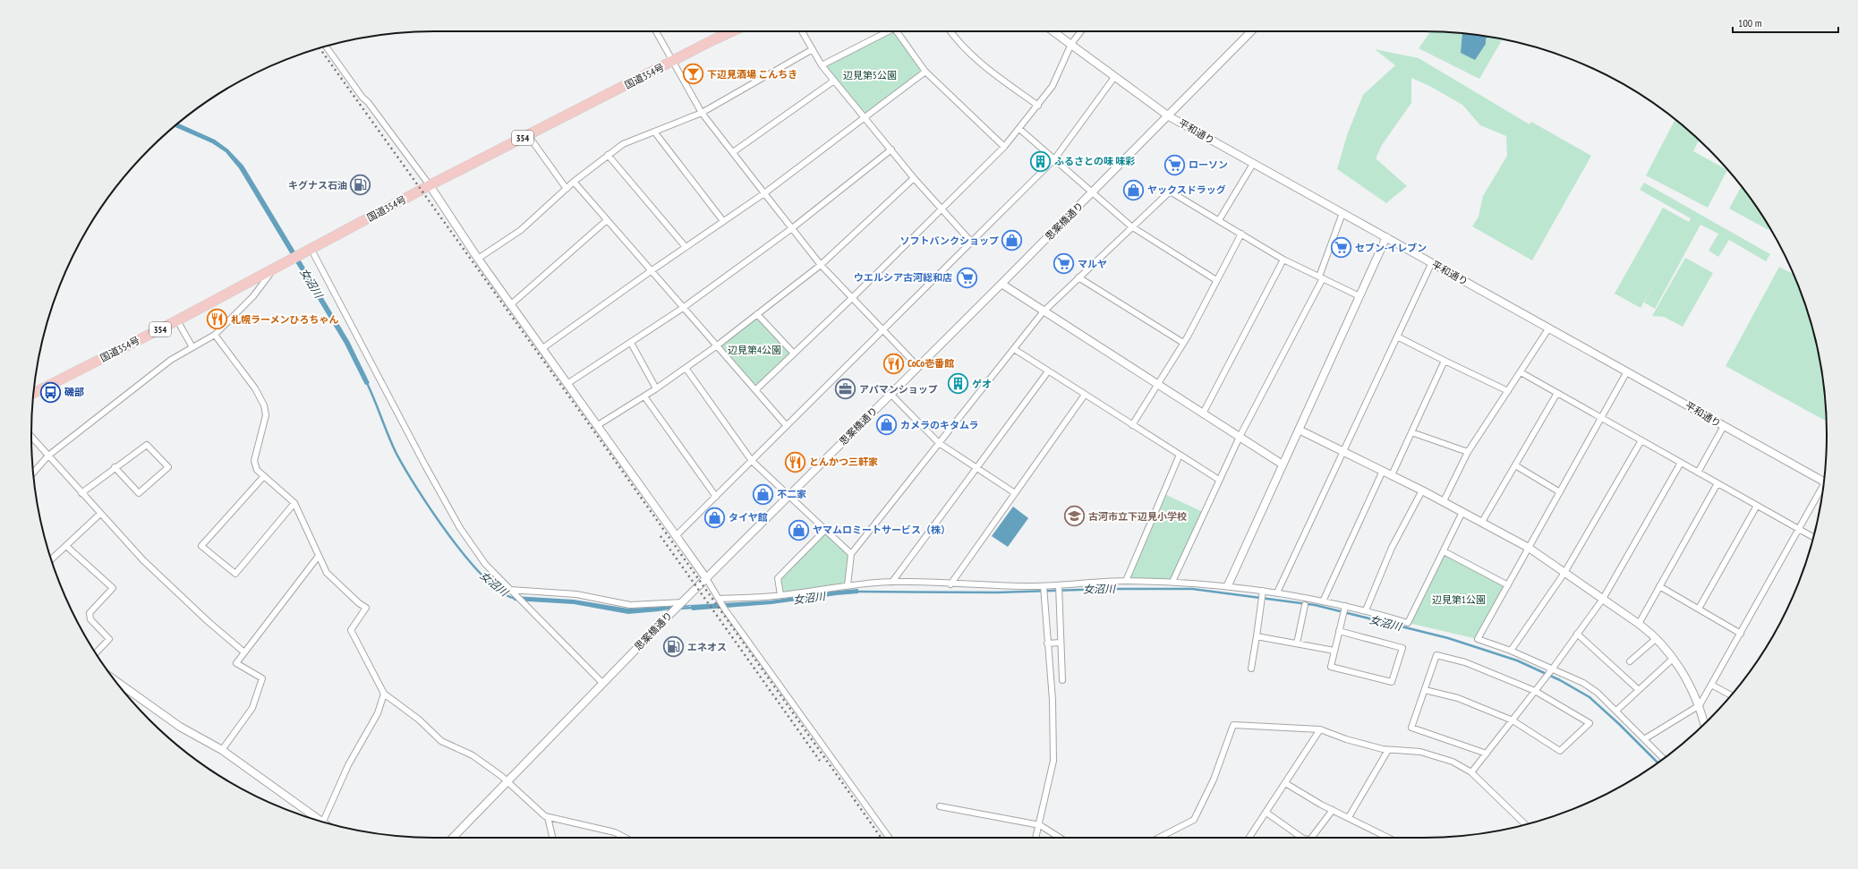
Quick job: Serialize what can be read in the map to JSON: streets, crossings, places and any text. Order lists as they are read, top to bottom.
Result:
{
  "streets": {
    "highway": ["国道354号", "354"],
    "street": ["平和通り", "思案橋通り"]
  },
  "crossings": [
    ["平和通り", "思案橋通り"]
  ],
  "water": ["女沼川"],
  "parks": ["辺見第5公園", "辺見第4公園", "辺見第1公園"],
  "places": {
    "bar": ["下辺見酒場 こんちき"],
    "building": ["ふるさとの味 味彩", "ゲオ"],
    "supermarket": [
      "ローソン",
      "セブン-イレブン",
      "マルヤ",
      "ウエルシア古河総和店"
    ],
    "fuel station": ["キグナス石油", "エネオス"],
    "shop": [
      "ヤックスドラッグ",
      "ソフトバンクショップ",
      "カメラのキタムラ",
      "不二家",
      "タイヤ館",
      "ヤマムロミートサービス（株）"
    ],
    "restaurant": ["札幌ラーメンひろちゃん", "CoCo壱番館", "とんかつ三軒家"],
    "office": ["アパマンショップ"],
    "bus stop": ["磯部"],
    "school or university": ["古河市立下辺見小学校"]
  },
  "scale_bar": "100 m"
}
